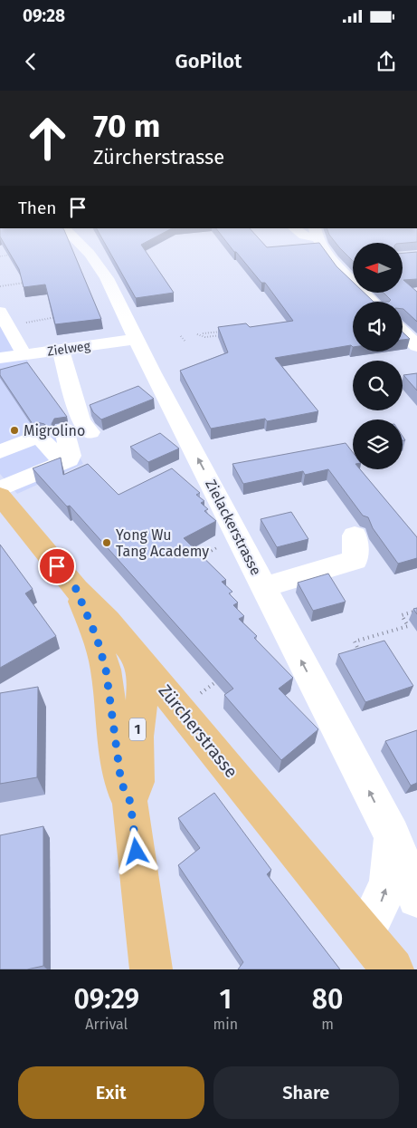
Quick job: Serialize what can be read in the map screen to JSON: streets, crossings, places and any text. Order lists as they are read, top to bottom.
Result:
{
  "streets": {
    "main road": ["1", "Zürcherstrasse"],
    "street": ["Zielweg", "Zielackerstrasse"]
  },
  "crossings": [
    ["Zielweg", "Zielackerstrasse"],
    ["1", "Zürcherstrasse"]
  ],
  "one_way": ["Zielackerstrasse"],
  "places": ["Migrolino", "Yong Wu Tang Academy"],
  "north": "left",
  "page": {
    "status": "09:28",
    "header": "GoPilot",
    "turn": ["70 m", "Zürcherstrasse"],
    "then": "Then",
    "eta": [
      "09:29",
      "Arrival",
      "1",
      "min",
      "80",
      "m"
    ],
    "buttons": ["Exit", "Share"]
  }
}
